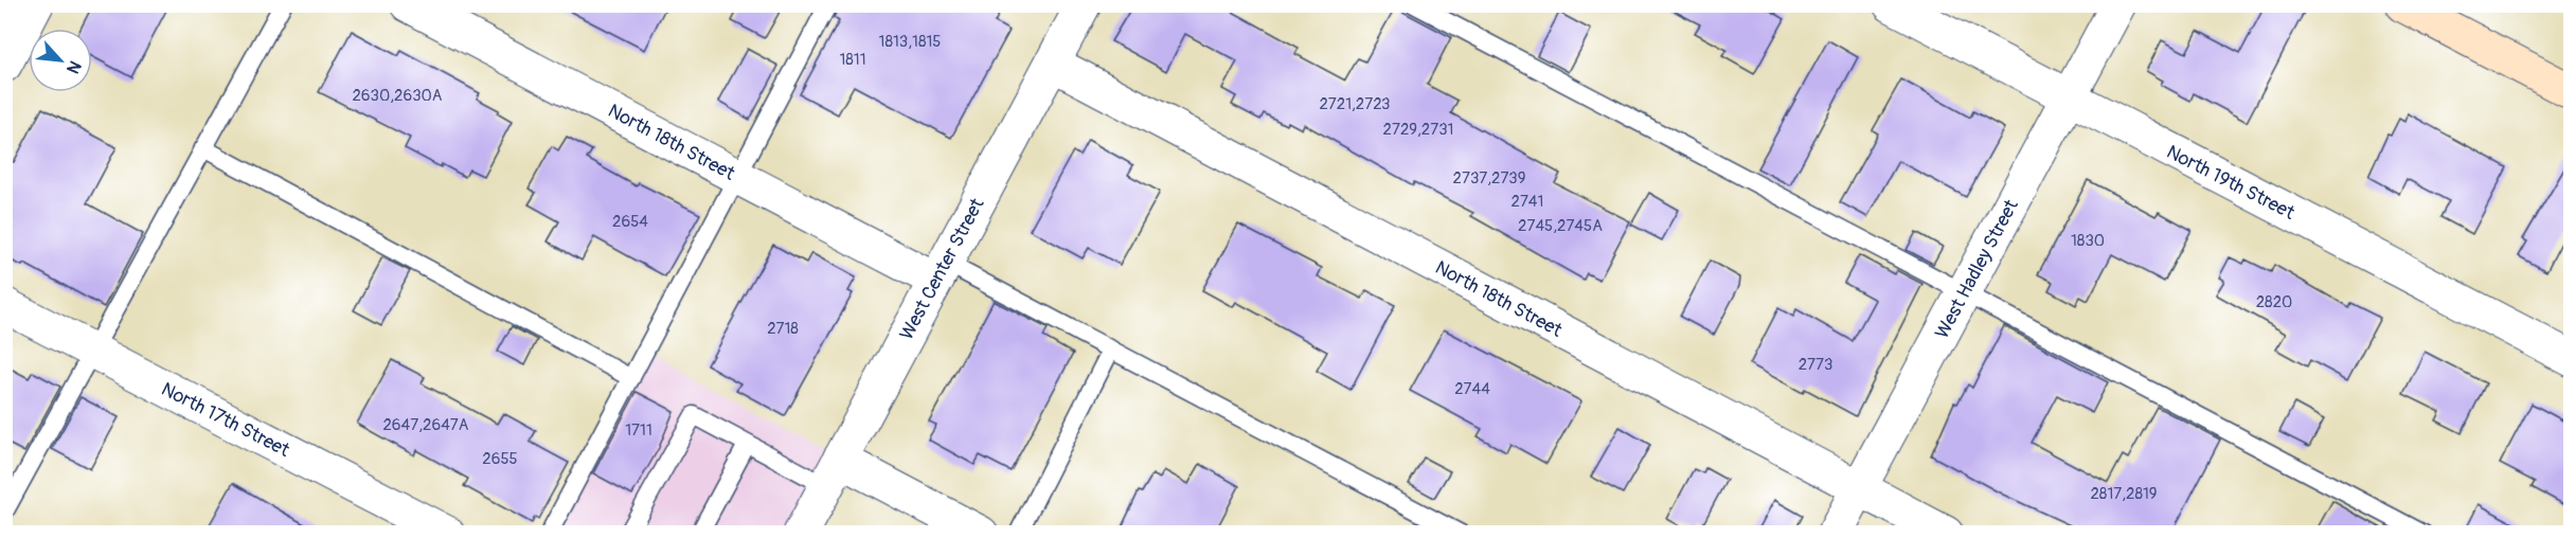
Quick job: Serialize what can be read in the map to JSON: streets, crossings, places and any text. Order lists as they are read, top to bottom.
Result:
{
  "streets": {
    "street": [
      "North 18th Street",
      "North 19th Street",
      "West Center Street",
      "West Hadley Street",
      "North 17th Street"
    ]
  },
  "crossings": [
    ["North 18th Street", "West Center Street"],
    ["North 18th Street", "West Hadley Street"],
    ["North 19th Street", "West Hadley Street"]
  ],
  "house_numbers": [
    "1813,1815",
    "1811",
    "2630,2630A",
    "2721,2723",
    "2729,2731",
    "2737,2739",
    "2741",
    "2654",
    "2745,2745A",
    "1830",
    "2820",
    "2718",
    "2773",
    "2744",
    "2647,2647A",
    "1711",
    "2655",
    "2817,2819"
  ],
  "north": "bottom right"
}
